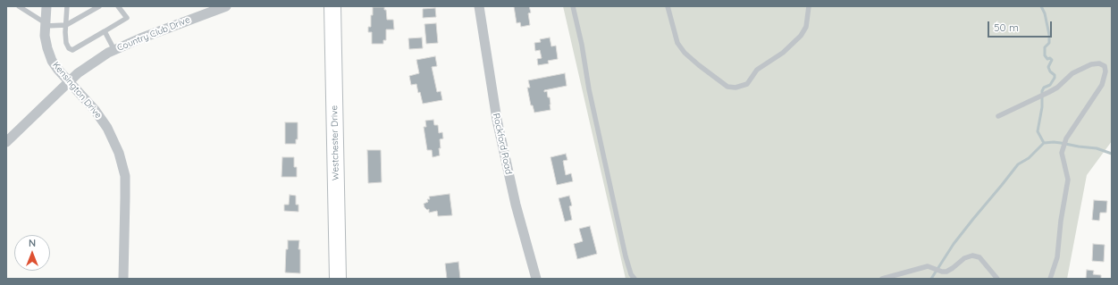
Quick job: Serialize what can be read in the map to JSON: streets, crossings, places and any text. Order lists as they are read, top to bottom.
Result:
{
  "streets": {
    "main road": ["Westchester Drive"],
    "street": ["Country Club Drive", "Kensington Drive", "Rockford Road"]
  },
  "crossings": [
    ["Country Club Drive", "Kensington Drive"]
  ],
  "scale_bar": "50 m",
  "north": "top"
}
